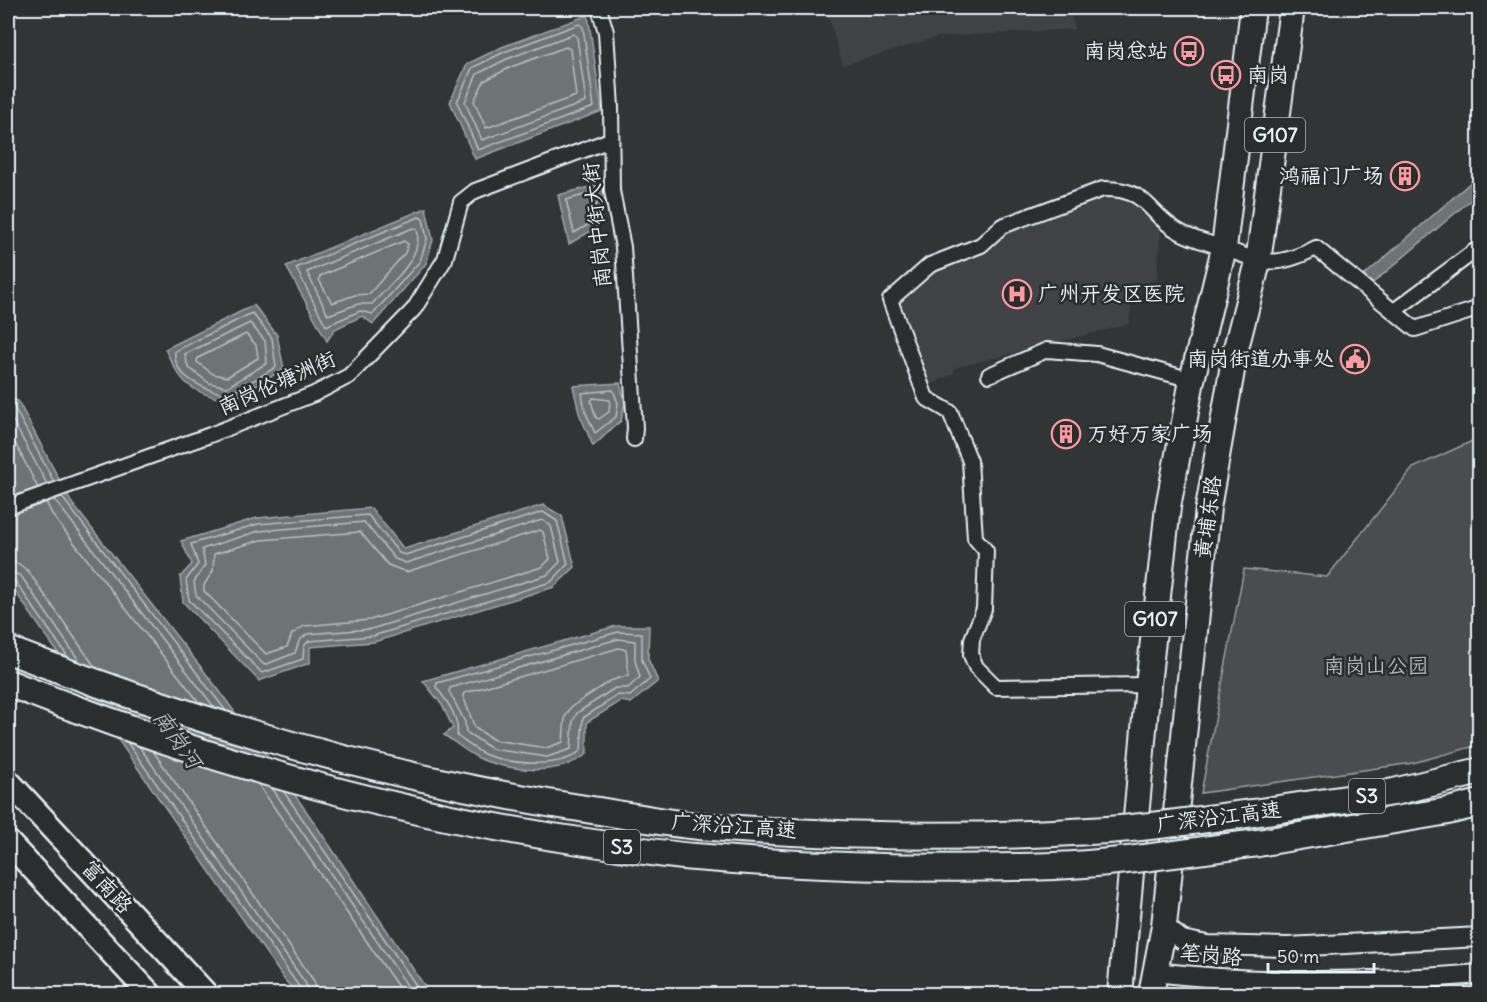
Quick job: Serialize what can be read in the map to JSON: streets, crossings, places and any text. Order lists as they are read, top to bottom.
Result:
{
  "streets": {
    "highway": [
      "G107",
      "黄埔东路",
      "S3",
      "广深沿江高速"
    ],
    "main road": ["富南路"],
    "street": ["南岗中街大街", "南岗伦塘洲街", "笔岗路"]
  },
  "crossings": [
    ["南岗中街大街", "南岗伦塘洲街"],
    ["黄埔东路", "笔岗路"]
  ],
  "water": ["南岗河"],
  "parks": ["南岗山公园"],
  "places": {
    "bus stop": ["南岗总站", "南岗"],
    "building": ["鸿福门广场", "万好万家广场"],
    "hospital": ["广州开发区医院"],
    "public building": ["南岗街道办事处"]
  },
  "scale_bar": "50 m"
}
